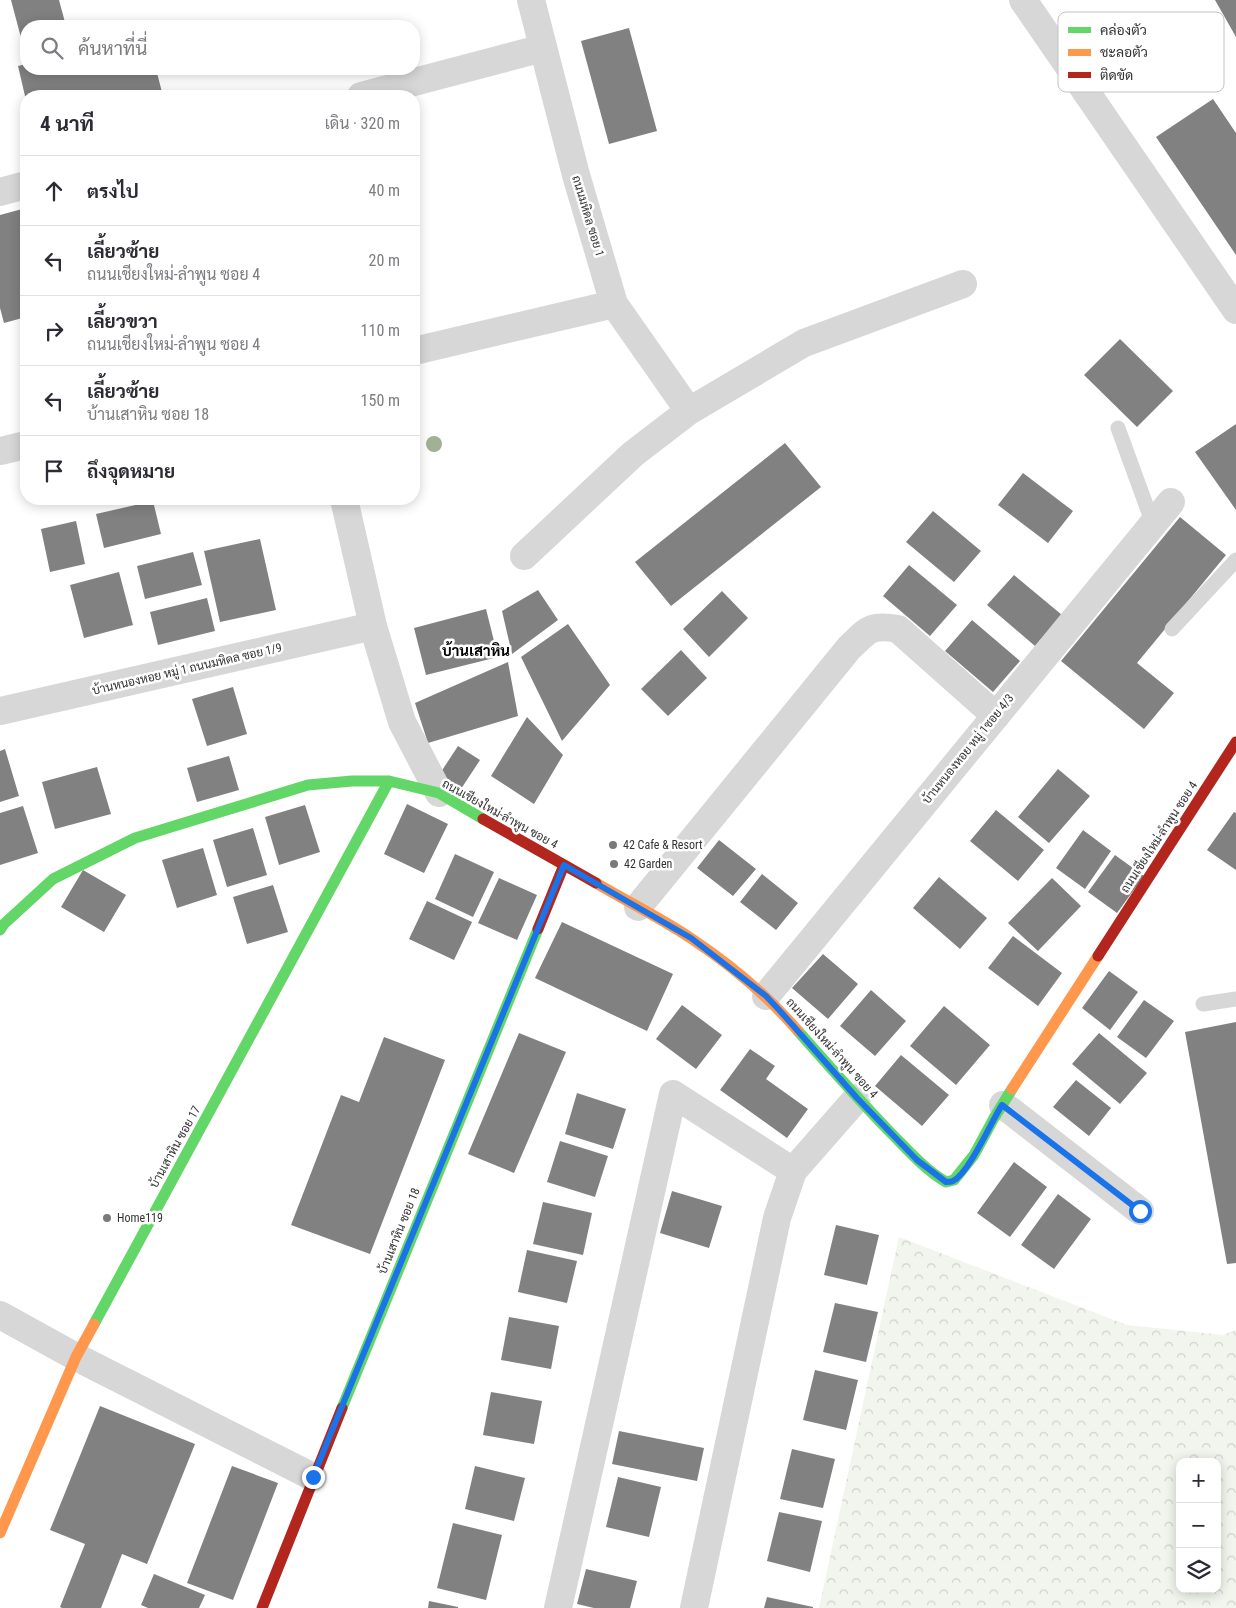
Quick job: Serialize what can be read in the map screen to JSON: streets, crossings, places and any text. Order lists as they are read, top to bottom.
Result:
{
  "streets": {
    "street": [
      "ถนนมหิดล ซอย 1",
      "บ้านหนองหอย หมู่ 1 ถนนมหิดล ซอย 1/9",
      "บ้านหนองหอย หมู่ 1ซอย 4/3",
      "ถนนเชียงใหม่-ลำพูน ซอย 4",
      "บ้านเสาหิน ซอย 17",
      "บ้านเสาหิน ซอย 18"
    ]
  },
  "crossings": [
    ["บ้านหนองหอย หมู่ 1ซอย 4/3", "ถนนเชียงใหม่-ลำพูน ซอย 4"],
    ["ถนนเชียงใหม่-ลำพูน ซอย 4", "บ้านเสาหิน ซอย 17"],
    ["ถนนเชียงใหม่-ลำพูน ซอย 4", "บ้านเสาหิน ซอย 18"]
  ],
  "districts": ["บ้านเสาหิน"],
  "places": ["42 Cafe & Resort", "42 Garden", "Home119"],
  "legend": ["คล่องตัว", "ชะลอตัว", "ติดขัด"],
  "page": {
    "search": "ค้นหาที่นี่",
    "heading": ["4 นาที", "เดิน · 320 m"],
    "list": [
      ["ตรงไป", "40 m"],
      ["เลี้ยวซ้าย", "ถนนเชียงใหม่-ลำพูน ซอย 4", "20 m"],
      ["เลี้ยวขวา", "ถนนเชียงใหม่-ลำพูน ซอย 4", "110 m"],
      ["เลี้ยวซ้าย", "บ้านเสาหิน ซอย 18", "150 m"],
      "ถึงจุดหมาย"
    ],
    "map_buttons": ["+", "−"]
  }
}
